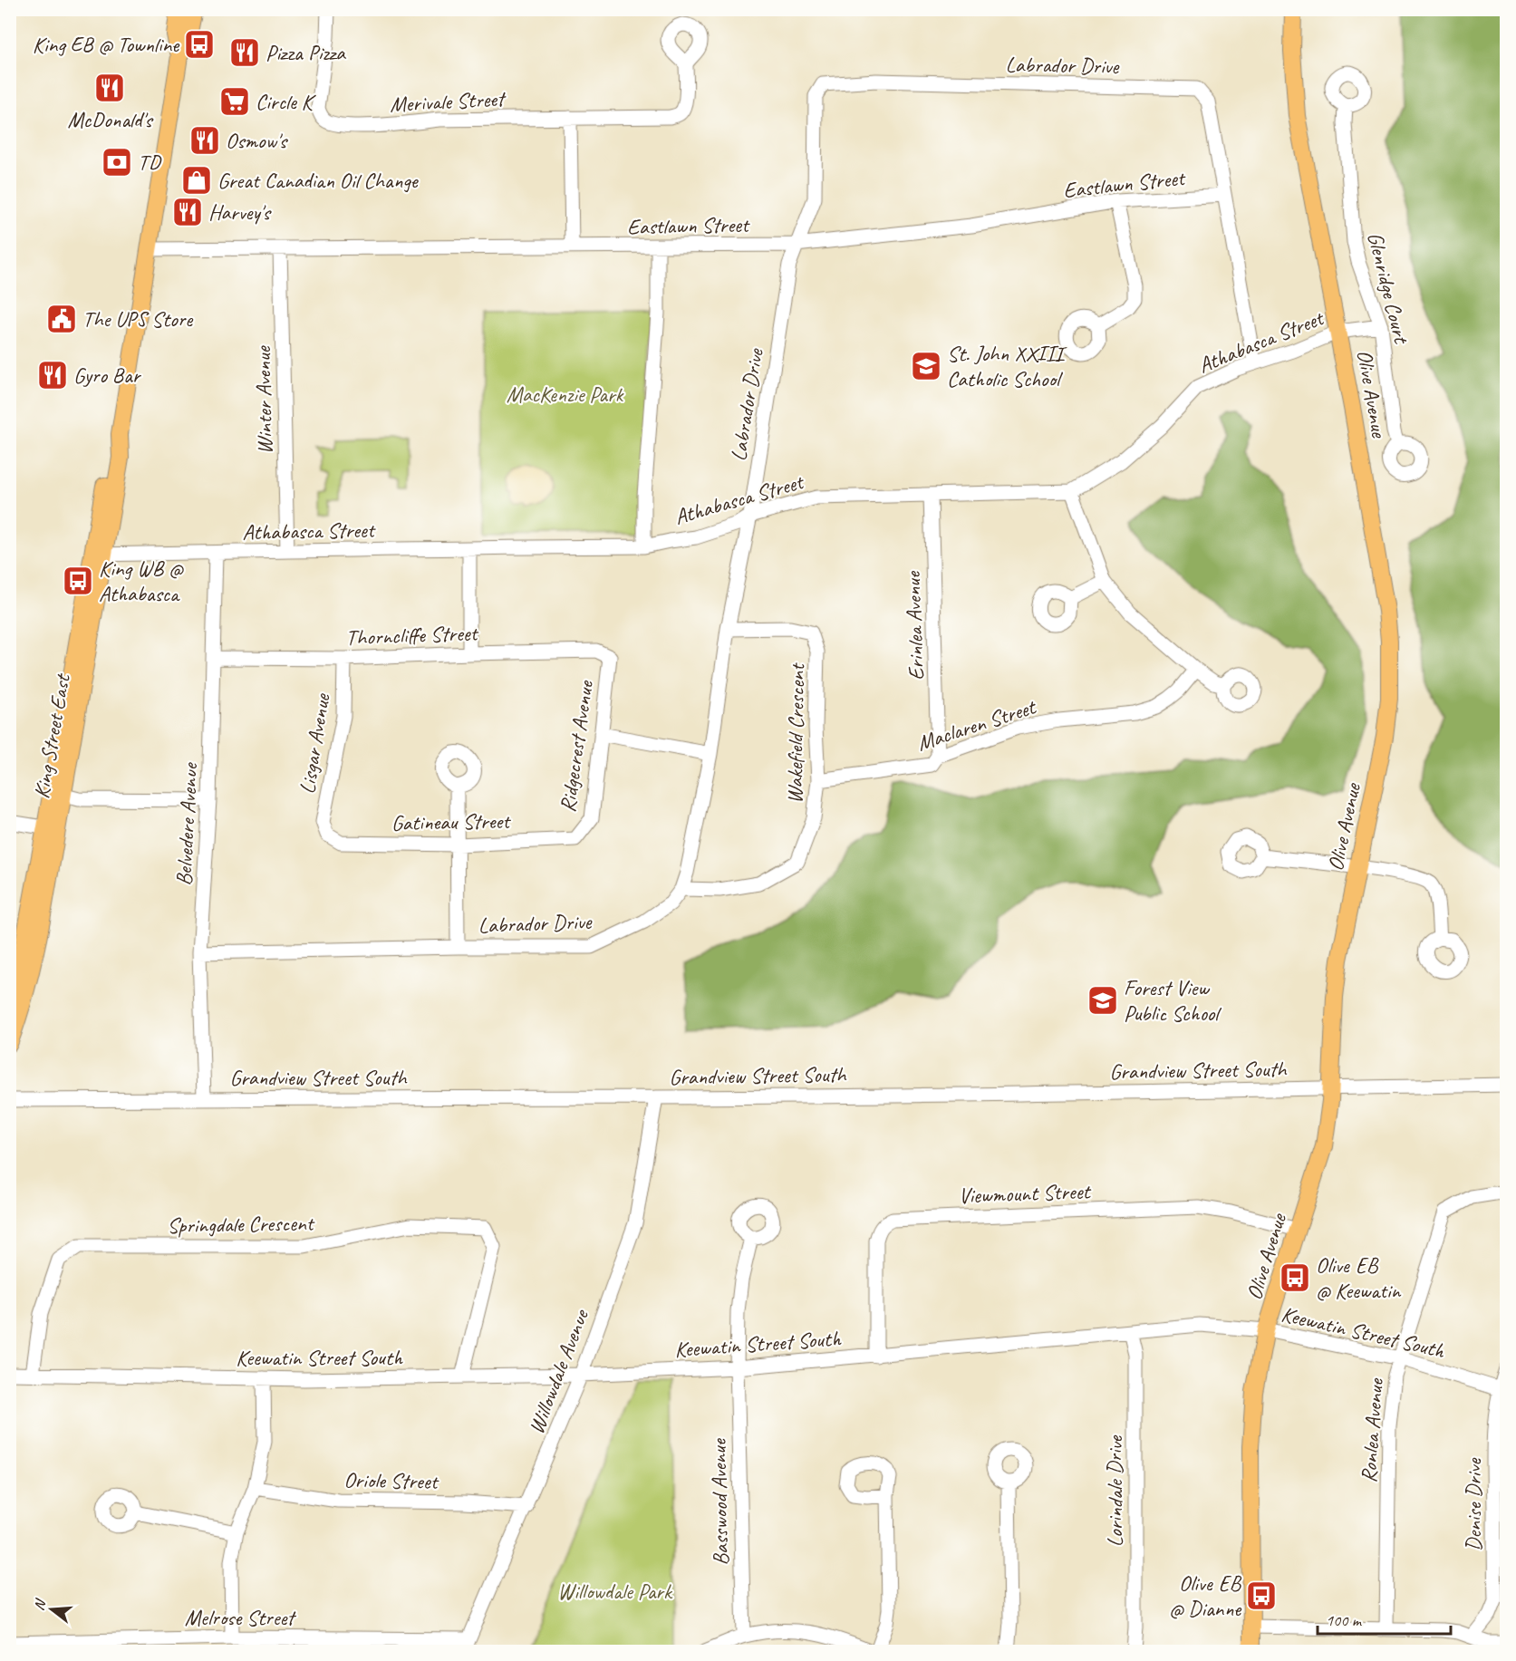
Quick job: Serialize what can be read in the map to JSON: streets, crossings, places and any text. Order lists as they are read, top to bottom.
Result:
{
  "streets": {
    "main road": ["Olive Avenue", "King Street East"],
    "street": [
      "Labrador Drive",
      "Merivale Street",
      "Eastlawn Street",
      "Glenridge Court",
      "Athabasca Street",
      "Winter Avenue",
      "Erinlea Avenue",
      "Thorncliffe Street",
      "Maclaren Street",
      "Wakefield Crescent",
      "Lisgar Avenue",
      "Ridgecrest Avenue",
      "Gatineau Street",
      "Belvedere Avenue",
      "Grandview Street South",
      "Viewmount Street",
      "Springdale Crescent",
      "Keewatin Street South",
      "Willowdale Avenue",
      "Ronlea Avenue",
      "Oriole Street",
      "Lorindale Drive",
      "Basswood Avenue",
      "Denise Drive",
      "Melrose Street"
    ]
  },
  "crossings": [
    ["Labrador Drive", "Eastlawn Street"],
    ["Labrador Drive", "Athabasca Street"],
    ["Labrador Drive", "Wakefield Crescent"],
    ["Labrador Drive", "Belvedere Avenue"],
    ["Eastlawn Street", "Winter Avenue"],
    ["Eastlawn Street", "King Street East"],
    ["Glenridge Court", "Athabasca Street"],
    ["Athabasca Street", "Olive Avenue"],
    ["Athabasca Street", "Winter Avenue"],
    ["Athabasca Street", "Erinlea Avenue"],
    ["Athabasca Street", "King Street East"],
    ["Athabasca Street", "Belvedere Avenue"],
    ["Olive Avenue", "Grandview Street South"],
    ["Olive Avenue", "Viewmount Street"],
    ["Olive Avenue", "Keewatin Street South"],
    ["Erinlea Avenue", "Maclaren Street"],
    ["Thorncliffe Street", "Lisgar Avenue"],
    ["Thorncliffe Street", "Ridgecrest Avenue"],
    ["Thorncliffe Street", "Belvedere Avenue"],
    ["Maclaren Street", "Wakefield Crescent"],
    ["Lisgar Avenue", "Gatineau Street"],
    ["Ridgecrest Avenue", "Gatineau Street"],
    ["Belvedere Avenue", "Grandview Street South"],
    ["Grandview Street South", "Willowdale Avenue"],
    ["Viewmount Street", "Keewatin Street South"],
    ["Springdale Crescent", "Keewatin Street South"],
    ["Keewatin Street South", "Willowdale Avenue"],
    ["Keewatin Street South", "Ronlea Avenue"],
    ["Keewatin Street South", "Lorindale Drive"],
    ["Keewatin Street South", "Basswood Avenue"],
    ["Keewatin Street South", "Denise Drive"],
    ["Willowdale Avenue", "Oriole Street"],
    ["Willowdale Avenue", "Melrose Street"]
  ],
  "parks": ["MacKenzie Park", "Willowdale Park"],
  "places": {
    "bus stop": [
      "King EB @ Townline",
      "King WB @ Athabasca",
      "Olive EB @ Keewatin",
      "Olive EB @ Dianne"
    ],
    "restaurant": [
      "Pizza Pizza",
      "McDonald's",
      "Osmow's",
      "Harvey's",
      "Gyro Bar"
    ],
    "supermarket": ["Circle K"],
    "bank": ["TD"],
    "shop": ["Great Canadian Oil Change"],
    "public building": ["The UPS Store"],
    "school or university": ["St. John XXIII Catholic School", "Forest View Public School"]
  },
  "scale_bar": "100 m",
  "north": "left"
}
